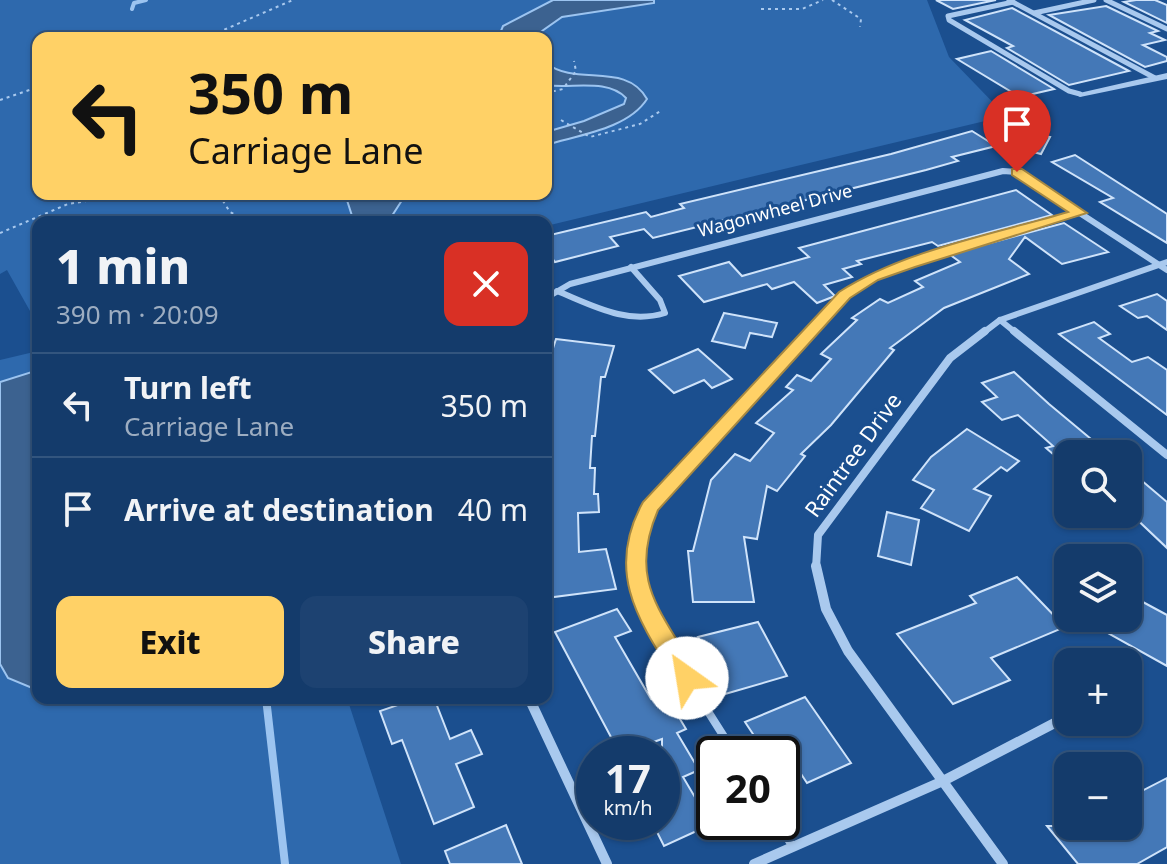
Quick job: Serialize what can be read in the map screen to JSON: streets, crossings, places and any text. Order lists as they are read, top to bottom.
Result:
{
  "streets": {
    "street": ["Wagonwheel Drive", "Raintree Drive"]
  },
  "page": {
    "turn": ["350 m", "Carriage Lane"],
    "heading": ["1 min", "390 m · 20:09"],
    "list": [
      {
        "name": "Turn left",
        "note": "Carriage Lane",
        "value": "350 m"
      },
      {
        "name": "Arrive at destination",
        "value": "40 m"
      }
    ],
    "map_buttons": ["+", "−"],
    "buttons": ["Exit", "Share"],
    "speed": "17 km/h",
    "limit": "20"
  }
}
